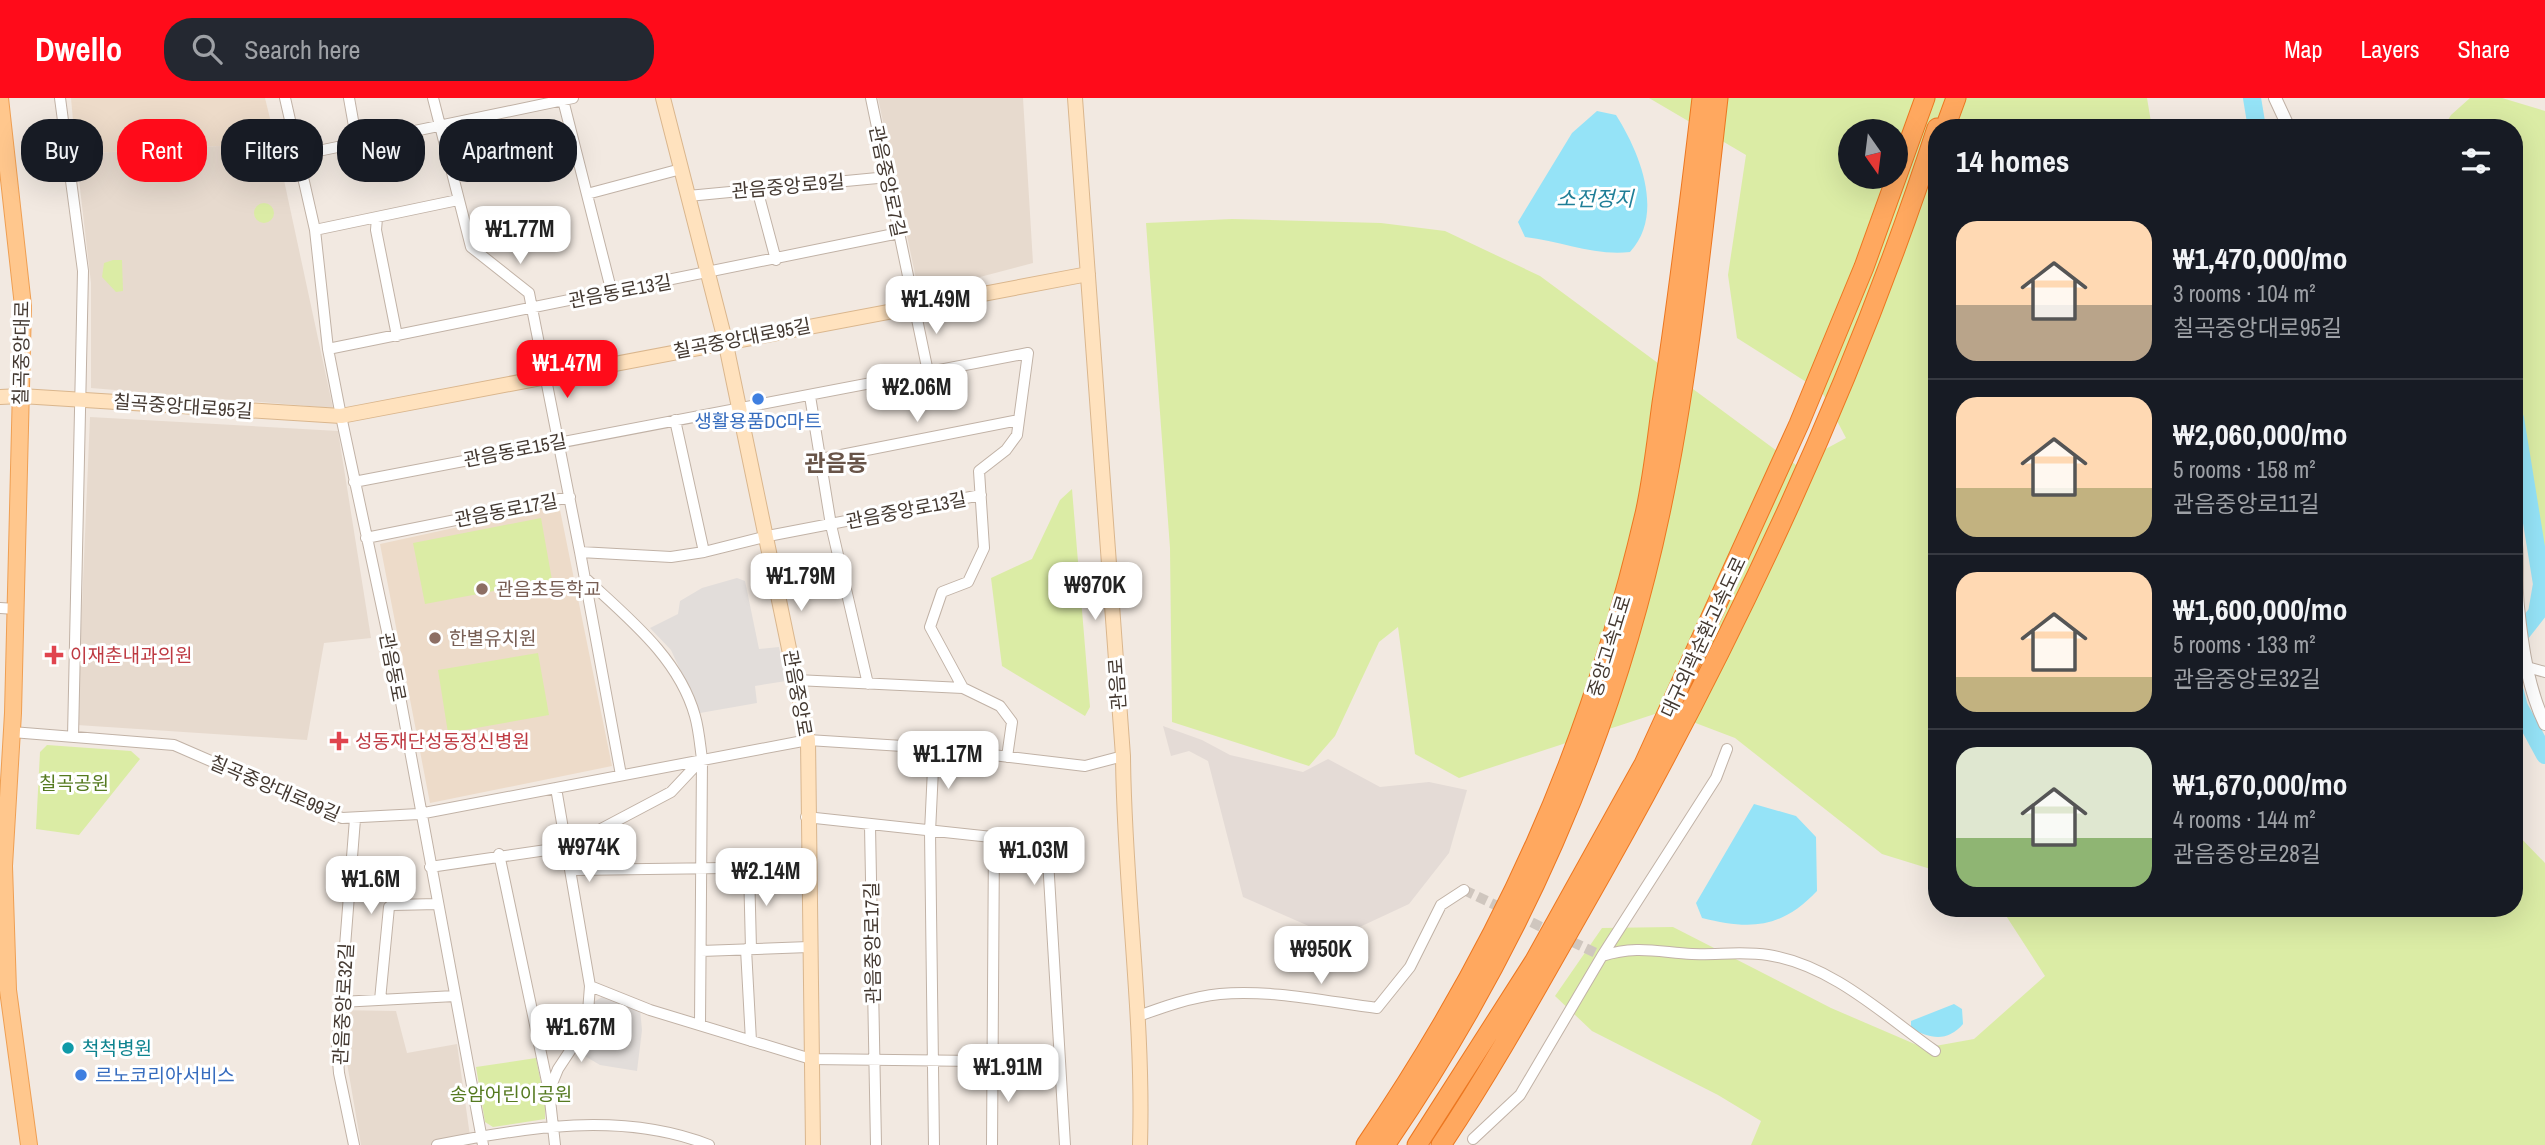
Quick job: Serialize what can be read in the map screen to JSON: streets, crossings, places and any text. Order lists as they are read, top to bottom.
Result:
{
  "streets": {
    "highway": ["대구외곽순환고속도로", "중앙고속도로"],
    "main road": [
      "칠곡중앙대로95길",
      "칠곡중앙대로",
      "관음로",
      "관음중앙로"
    ],
    "street": [
      "관음중앙로7길",
      "관음중앙로9길",
      "관음동로13길",
      "관음동로15길",
      "관음동로17길",
      "관음중앙로13길",
      "관음동로",
      "칠곡중앙대로99길",
      "관음중앙로17길",
      "관음중앙로32길"
    ]
  },
  "crossings": [
    ["관음중앙로7길", "관음중앙로9길"],
    ["관음중앙로7길", "칠곡중앙대로95길"],
    ["관음중앙로7길", "관음동로15길"],
    ["관음중앙로9길", "관음중앙로"],
    ["관음동로13길", "관음동로"],
    ["관음동로13길", "관음중앙로"],
    ["칠곡중앙대로95길", "칠곡중앙대로"],
    ["칠곡중앙대로95길", "관음동로"],
    ["칠곡중앙대로95길", "관음로"],
    ["칠곡중앙대로95길", "관음중앙로"],
    ["칠곡중앙대로", "칠곡중앙대로99길"],
    ["관음동로15길", "관음동로"],
    ["관음동로15길", "관음중앙로"],
    ["관음동로17길", "관음동로"],
    ["관음중앙로13길", "관음중앙로"],
    ["관음동로", "칠곡중앙대로99길"],
    ["관음로", "칠곡중앙대로99길"],
    ["관음중앙로", "칠곡중앙대로99길"],
    ["칠곡중앙대로99길", "관음중앙로32길"]
  ],
  "districts": ["관음동"],
  "water": ["소전정지"],
  "parks": ["칠곡공원", "송암어린이공원"],
  "places": {
    "other": [
      "생활용품DC마트",
      "관음초등학교",
      "한별유치원",
      "척척병원",
      "르노코리아서비스"
    ],
    "health": ["이재춘내과의원", "성동재단성동정신병원"]
  },
  "north": "bottom",
  "page": {
    "header": "Dwello",
    "search": "Search here",
    "nav": ["Map", "Layers", "Share"],
    "chip": [
      "Buy",
      "Rent",
      "Filters",
      "New",
      "Apartment"
    ],
    "heading": "14 homes",
    "list": [
      {
        "name": "₩1,470,000/mo",
        "note": "3 rooms · 104 m² · 칠곡중앙대로95길"
      },
      {
        "name": "₩2,060,000/mo",
        "note": "5 rooms · 158 m² · 관음중앙로11길"
      },
      {
        "name": "₩1,600,000/mo",
        "note": "5 rooms · 133 m² · 관음중앙로32길"
      },
      {
        "name": "₩1,670,000/mo",
        "note": "4 rooms · 144 m² · 관음중앙로28길"
      }
    ],
    "price": [
      "₩1.77M",
      "₩1.49M",
      "₩1.47M",
      "₩2.06M",
      "₩1.79M",
      "₩970K",
      "₩1.17M",
      "₩974K",
      "₩1.03M",
      "₩2.14M",
      "₩1.6M",
      "₩950K",
      "₩1.67M",
      "₩1.91M"
    ]
  }
}
